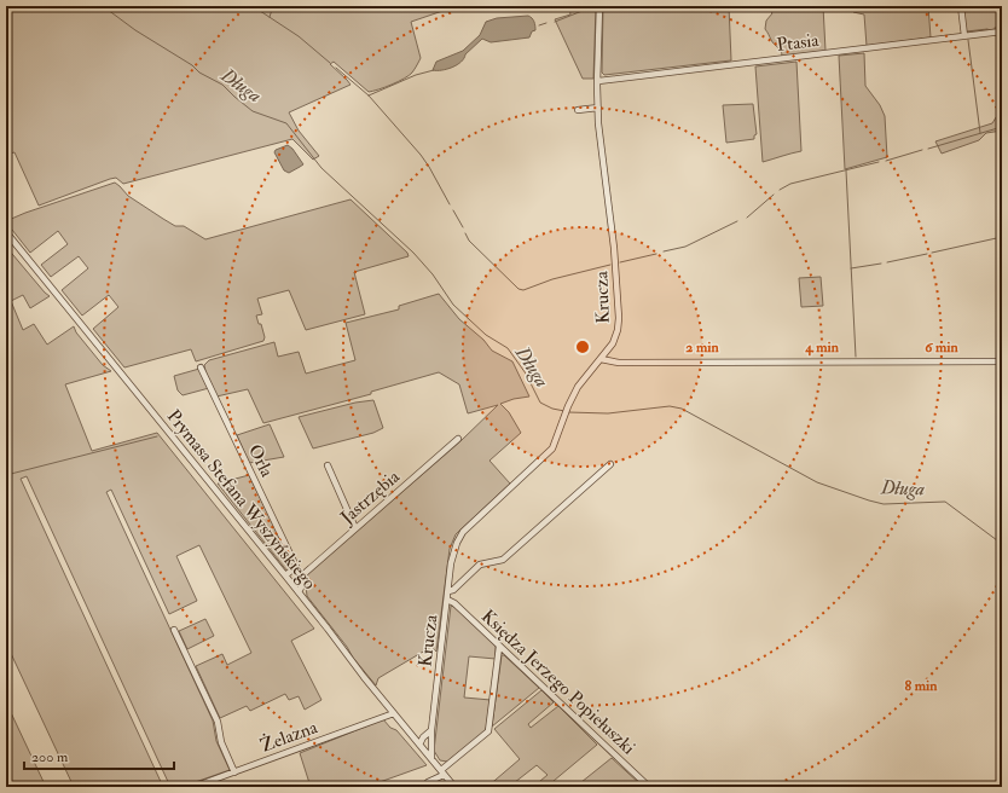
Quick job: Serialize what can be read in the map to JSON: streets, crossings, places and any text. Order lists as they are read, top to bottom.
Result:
{
  "streets": {
    "street": [
      "Ptasia",
      "Krucza",
      "Orla",
      "Jastrzębia",
      "Prymasa Stefana Wyszyńskiego",
      "Księdza Jerzego Popiełuszki",
      "Żelazna"
    ]
  },
  "crossings": [
    ["Ptasia", "Krucza"],
    ["Krucza", "Prymasa Stefana Wyszyńskiego"],
    ["Krucza", "Księdza Jerzego Popiełuszki"],
    ["Orla", "Jastrzębia"],
    ["Prymasa Stefana Wyszyńskiego", "Żelazna"]
  ],
  "water": ["Długa"],
  "scale_bar": "200 m",
  "rings": [
    "2 min",
    "4 min",
    "6 min",
    "8 min"
  ]
}
